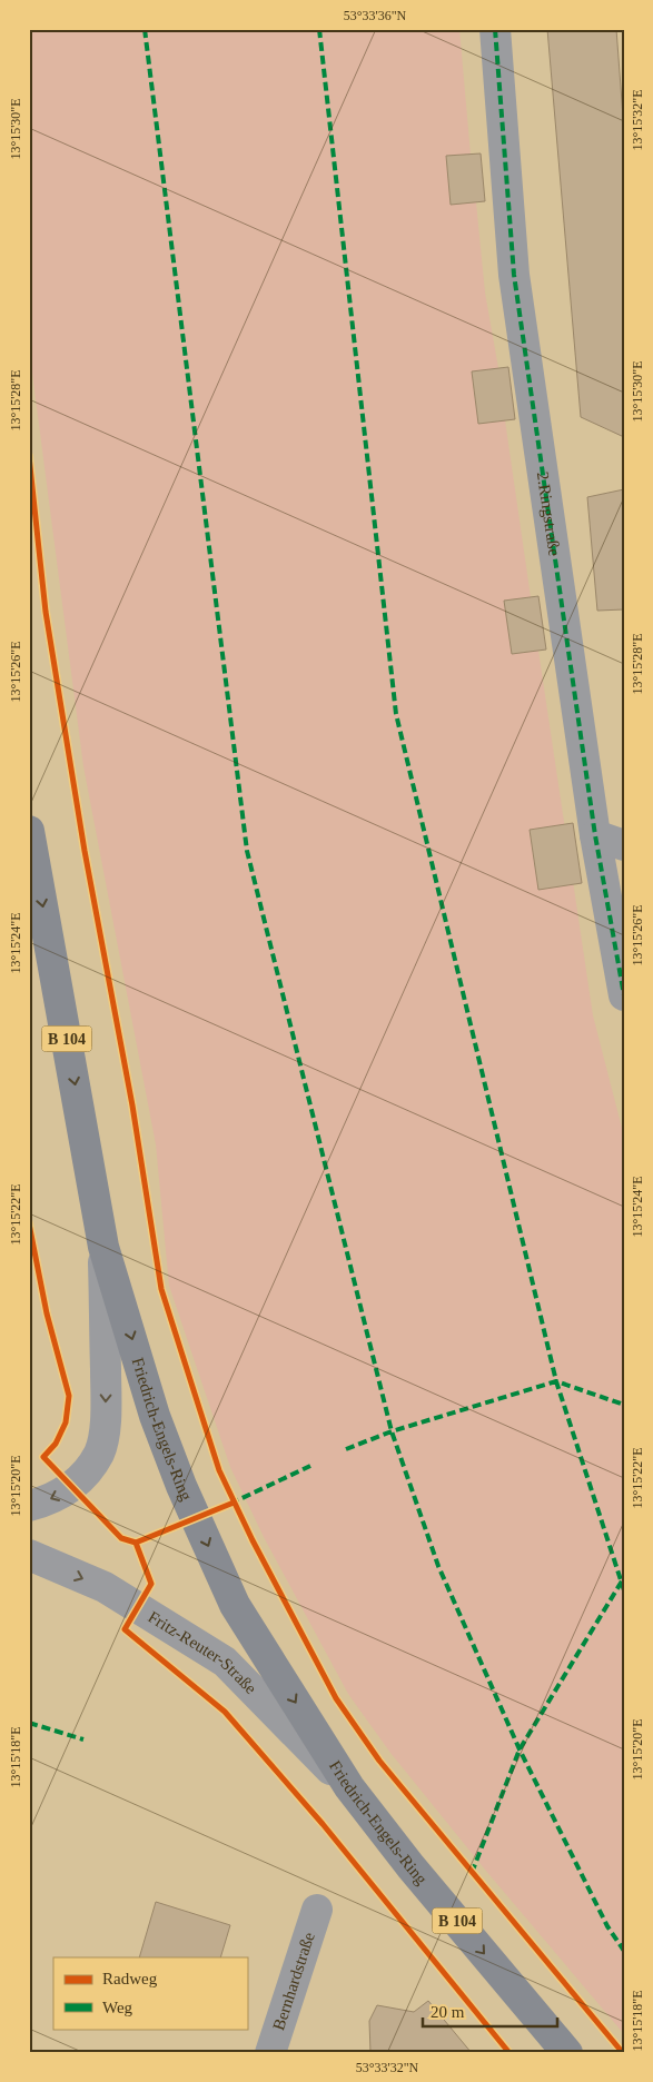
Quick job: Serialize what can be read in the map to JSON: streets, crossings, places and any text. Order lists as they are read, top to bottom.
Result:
{
  "streets": {
    "main road": ["B 104", "Friedrich-Engels-Ring"],
    "street": ["2.Ringstraße", "Fritz-Reuter-Straße", "Bernhardstraße"]
  },
  "crossings": [
    ["B 104", "Friedrich-Engels-Ring"],
    ["Friedrich-Engels-Ring", "Fritz-Reuter-Straße"]
  ],
  "one_way": ["Friedrich-Engels-Ring", "Fritz-Reuter-Straße"],
  "legend": ["Radweg", "Weg"],
  "scale_bar": "20 m",
  "coordinates": [
    "53°33'36\"N",
    "13°15'32\"E",
    "13°15'30\"E",
    "13°15'28\"E",
    "13°15'26\"E",
    "13°15'24\"E",
    "13°15'22\"E",
    "13°15'20\"E",
    "13°15'18\"E",
    "53°33'32\"N"
  ]
}
